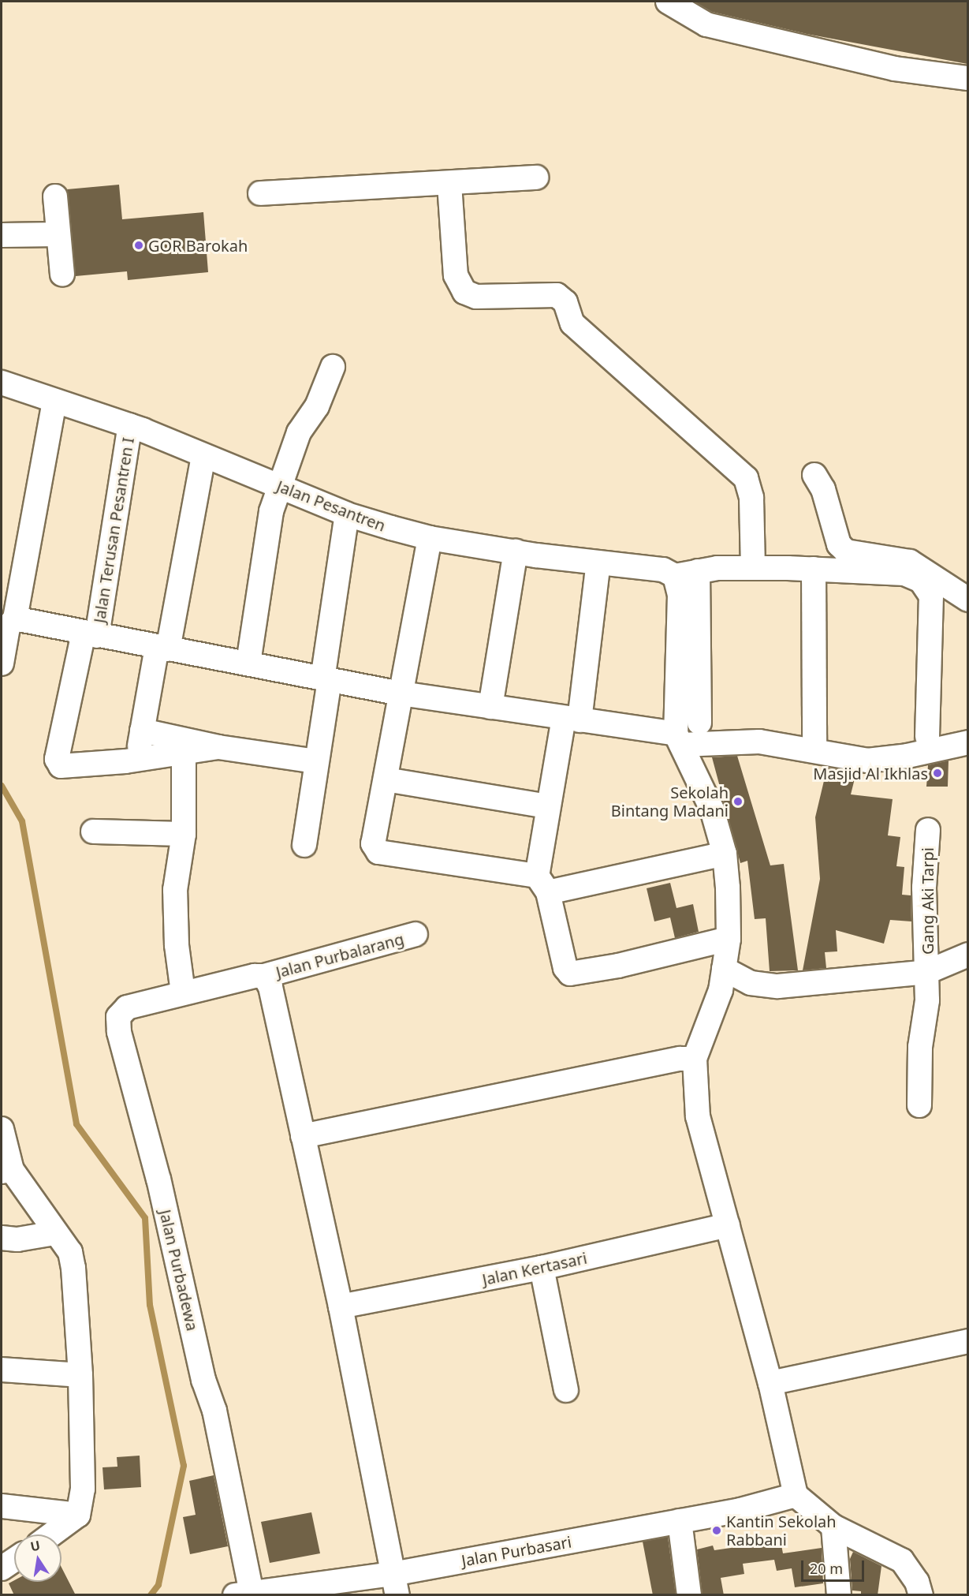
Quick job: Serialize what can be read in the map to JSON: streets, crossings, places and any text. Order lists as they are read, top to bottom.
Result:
{
  "streets": {
    "street": [
      "Jalan Pesantren",
      "Jalan Terusan Pesantren I",
      "Gang Aki Tarpi",
      "Jalan Purbalarang",
      "Jalan Kertasari",
      "Jalan Purbadewa",
      "Jalan Purbasari"
    ]
  },
  "crossings": [
    ["Jalan Pesantren", "Jalan Terusan Pesantren I"],
    ["Jalan Purbalarang", "Jalan Purbadewa"],
    ["Jalan Purbadewa", "Jalan Purbasari"]
  ],
  "places": [
    "GOR Barokah",
    "Masjid Al Ikhlas",
    "Sekolah Bintang Madani",
    "Kantin Sekolah Rabbani"
  ],
  "scale_bar": "20 m",
  "north": "top"
}
